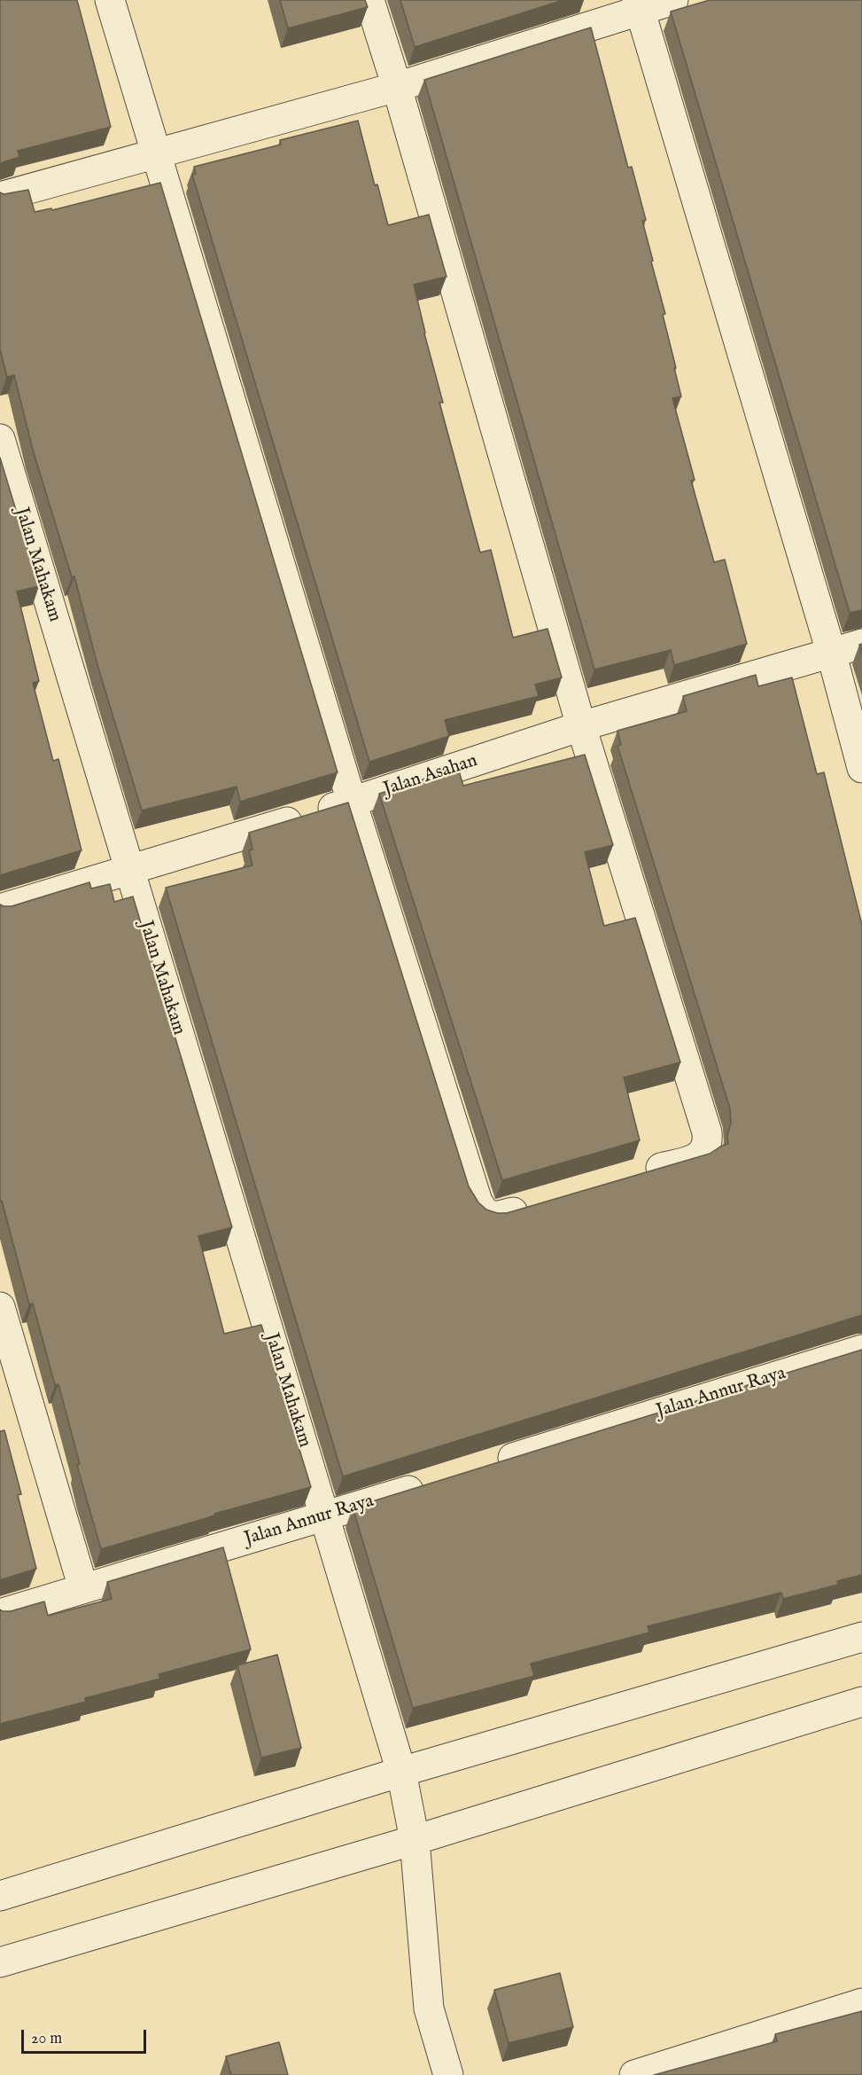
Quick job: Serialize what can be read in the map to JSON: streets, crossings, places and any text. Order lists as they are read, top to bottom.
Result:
{
  "streets": {
    "street": ["Jalan Mahakam", "Jalan Asahan", "Jalan Annur Raya"]
  },
  "crossings": [
    ["Jalan Mahakam", "Jalan Asahan"],
    ["Jalan Mahakam", "Jalan Annur Raya"]
  ],
  "scale_bar": "20 m"
}
